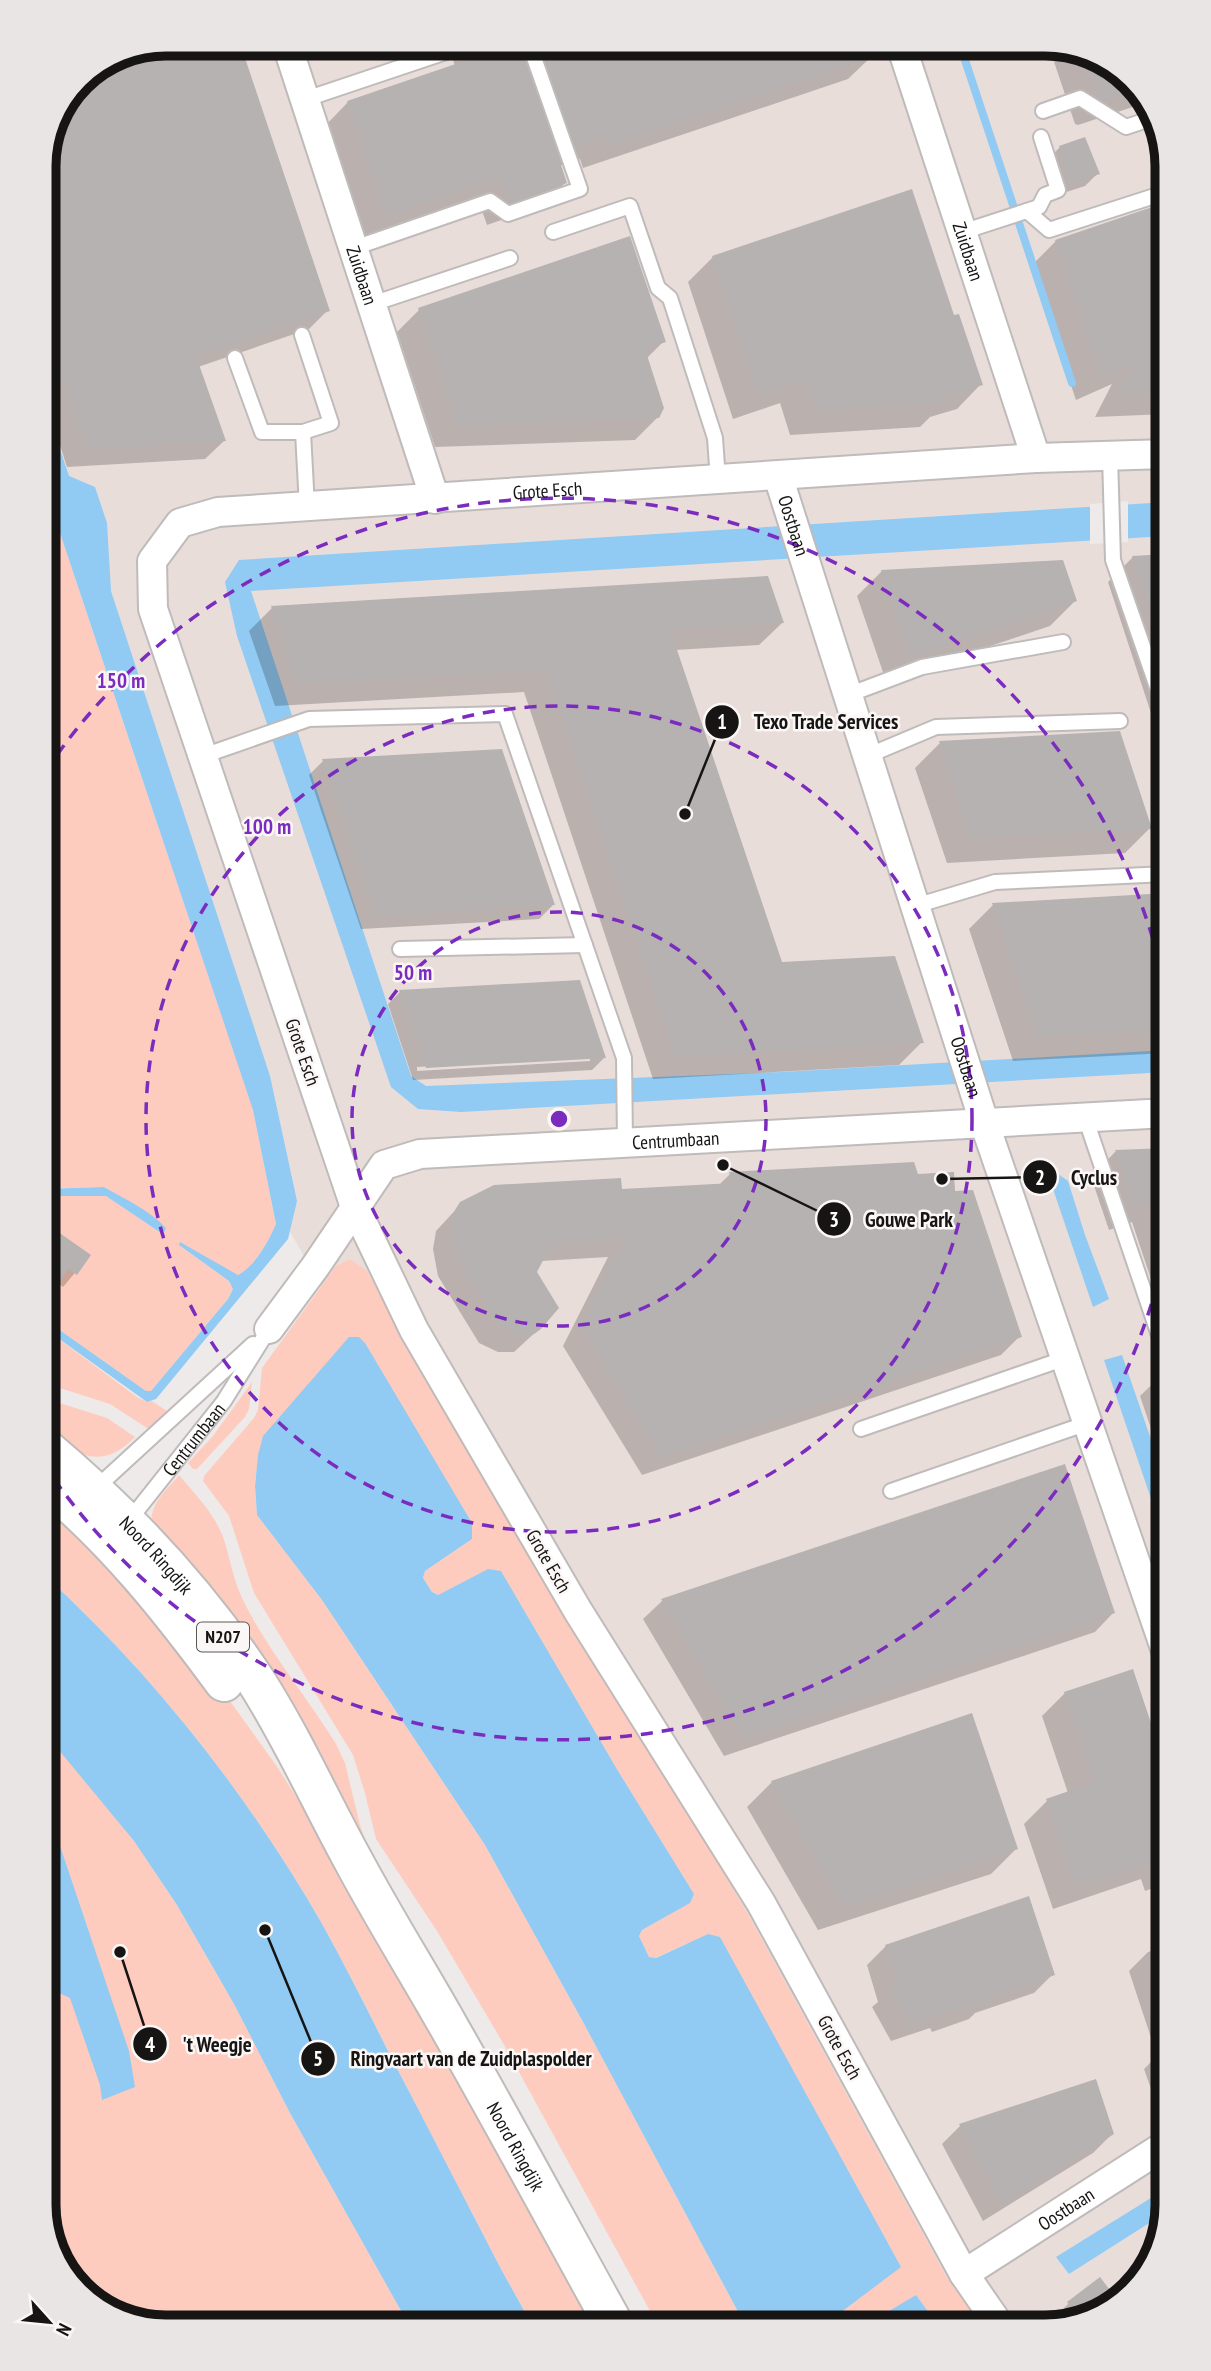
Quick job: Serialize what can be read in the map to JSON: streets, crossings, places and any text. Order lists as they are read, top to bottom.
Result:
{
  "streets": {
    "main road": ["Noord Ringdijk", "N207"],
    "street": [
      "Zuidbaan",
      "Grote Esch",
      "Oostbaan",
      "Centrumbaan"
    ]
  },
  "crossings": [
    ["Zuidbaan", "Grote Esch"],
    ["Grote Esch", "Oostbaan"],
    ["Grote Esch", "Centrumbaan"],
    ["Oostbaan", "Centrumbaan"],
    ["Centrumbaan", "Noord Ringdijk"]
  ],
  "places": [
    "Texo Trade Services",
    "Gouwe Park",
    "Cyclus",
    "Ringvaart van de Zuidplaspolder",
    "'t Weegje"
  ],
  "north": "bottom right",
  "rings": ["150 m", "100 m", "50 m"]
}
